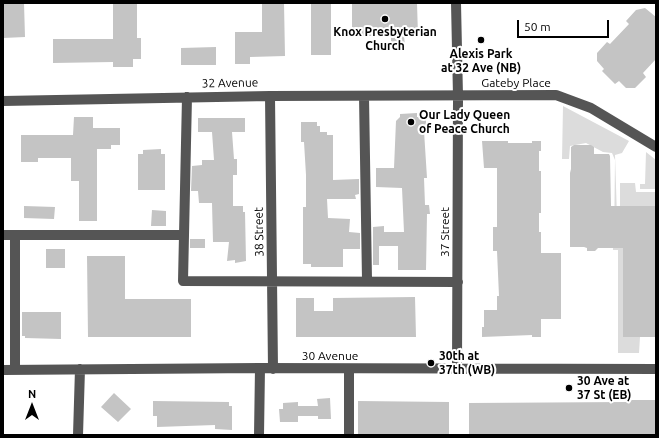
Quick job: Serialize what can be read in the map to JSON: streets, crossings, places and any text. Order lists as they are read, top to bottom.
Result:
{
  "streets": {
    "street": [
      "32 Avenue",
      "Gateby Place",
      "38 Street",
      "37 Street",
      "30 Avenue"
    ]
  },
  "crossings": [
    ["32 Avenue", "Gateby Place"],
    ["32 Avenue", "38 Street"],
    ["32 Avenue", "37 Street"],
    ["Gateby Place", "37 Street"],
    ["38 Street", "30 Avenue"],
    ["37 Street", "30 Avenue"]
  ],
  "places": [
    "Knox Presbyterian Church",
    "Alexis Park at 32 Ave (NB)",
    "Our Lady Queen of Peace Church",
    "30th at 37th (WB)",
    "30 Ave at 37 St (EB)"
  ],
  "scale_bar": "50 m",
  "north": "top"
}
